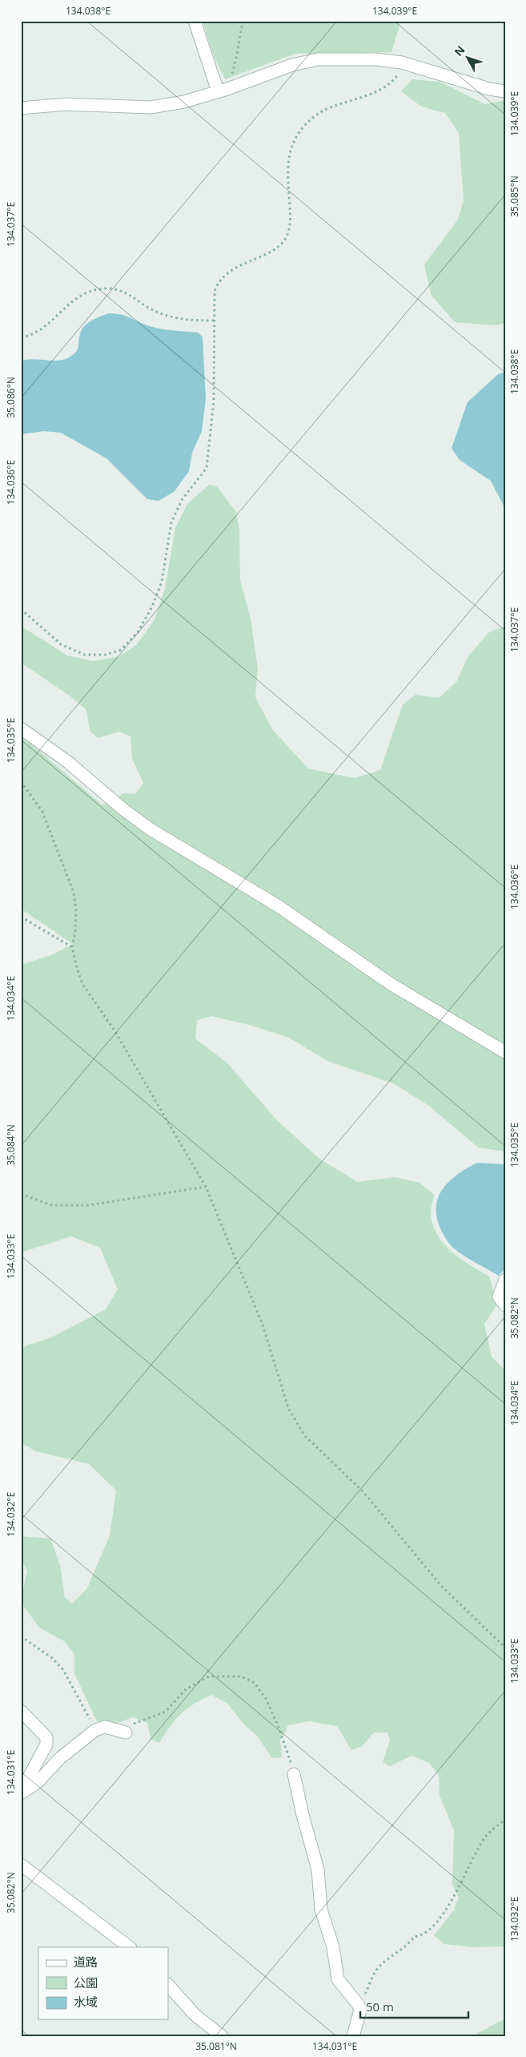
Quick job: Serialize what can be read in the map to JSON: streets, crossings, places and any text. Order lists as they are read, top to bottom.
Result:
{
  "legend": ["道路", "公園", "水域"],
  "scale_bar": "50 m",
  "north": "top left",
  "coordinates": [
    "134.038°E",
    "134.039°E",
    "35.085°N",
    "134.037°E",
    "35.086°N",
    "134.036°E",
    "134.035°E",
    "134.034°E",
    "35.084°N",
    "134.033°E",
    "35.082°N",
    "134.032°E",
    "134.031°E",
    "35.081°N"
  ]
}
